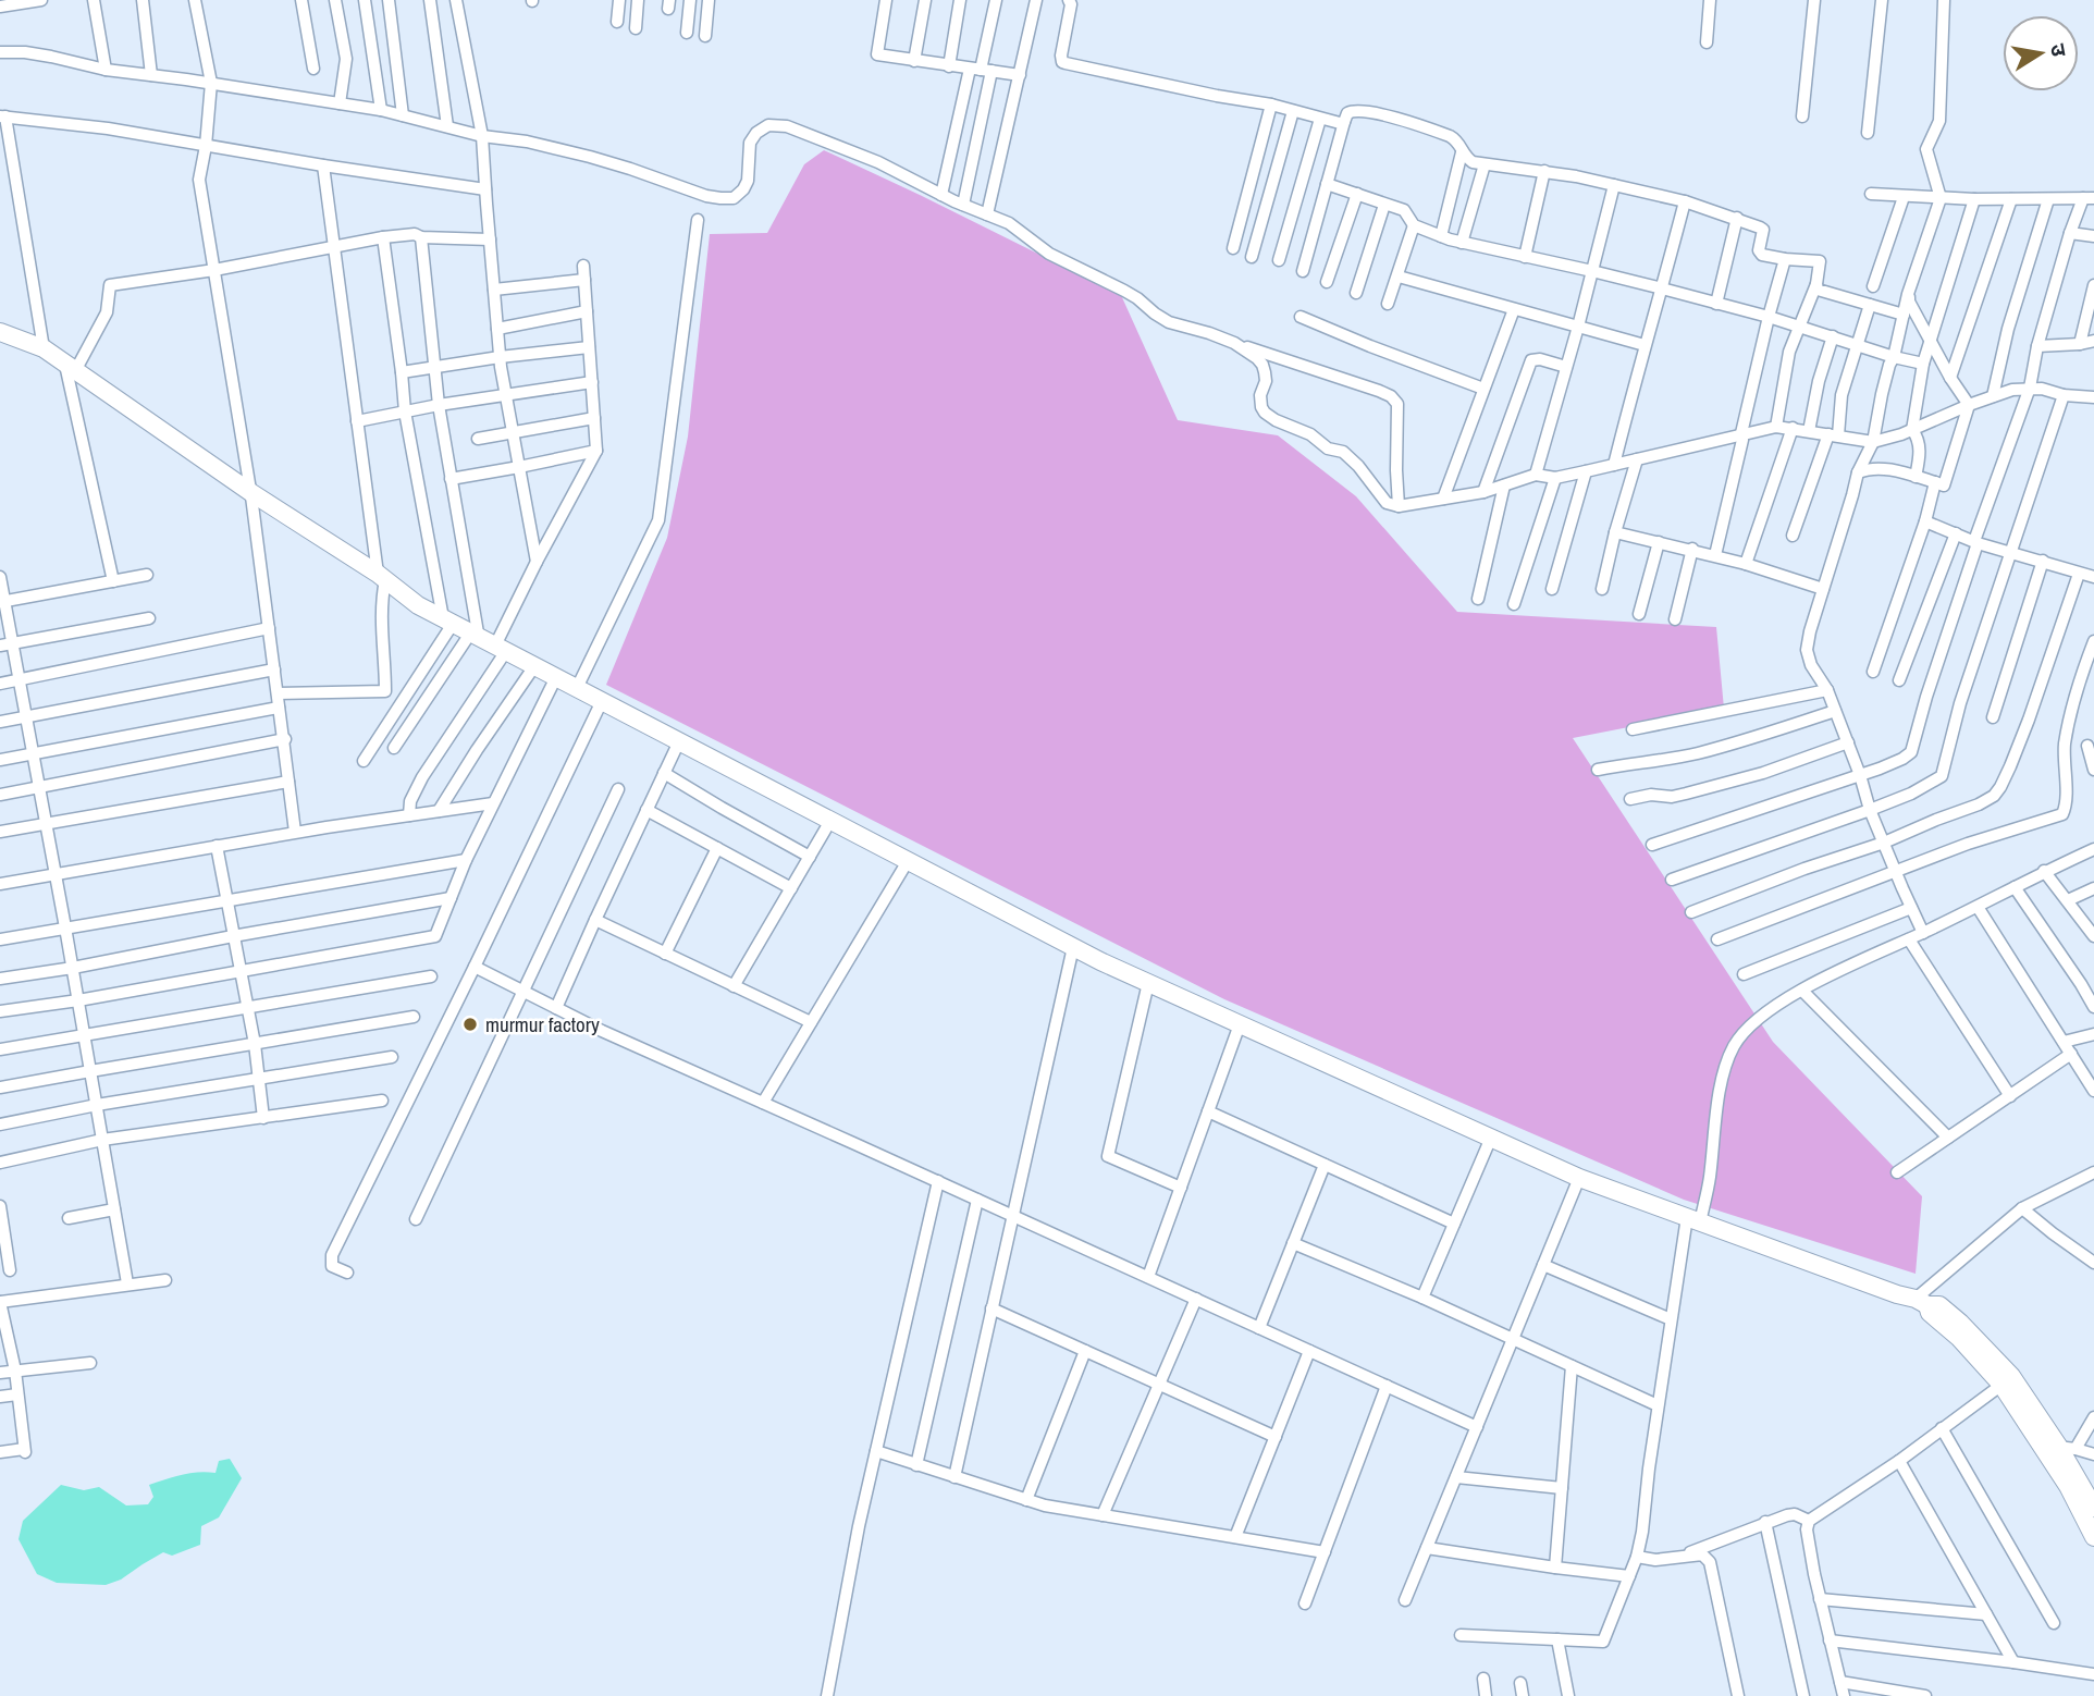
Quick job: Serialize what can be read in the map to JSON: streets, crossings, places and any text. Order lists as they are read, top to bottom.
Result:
{
  "places": ["murmur factory"],
  "north": "right"
}
